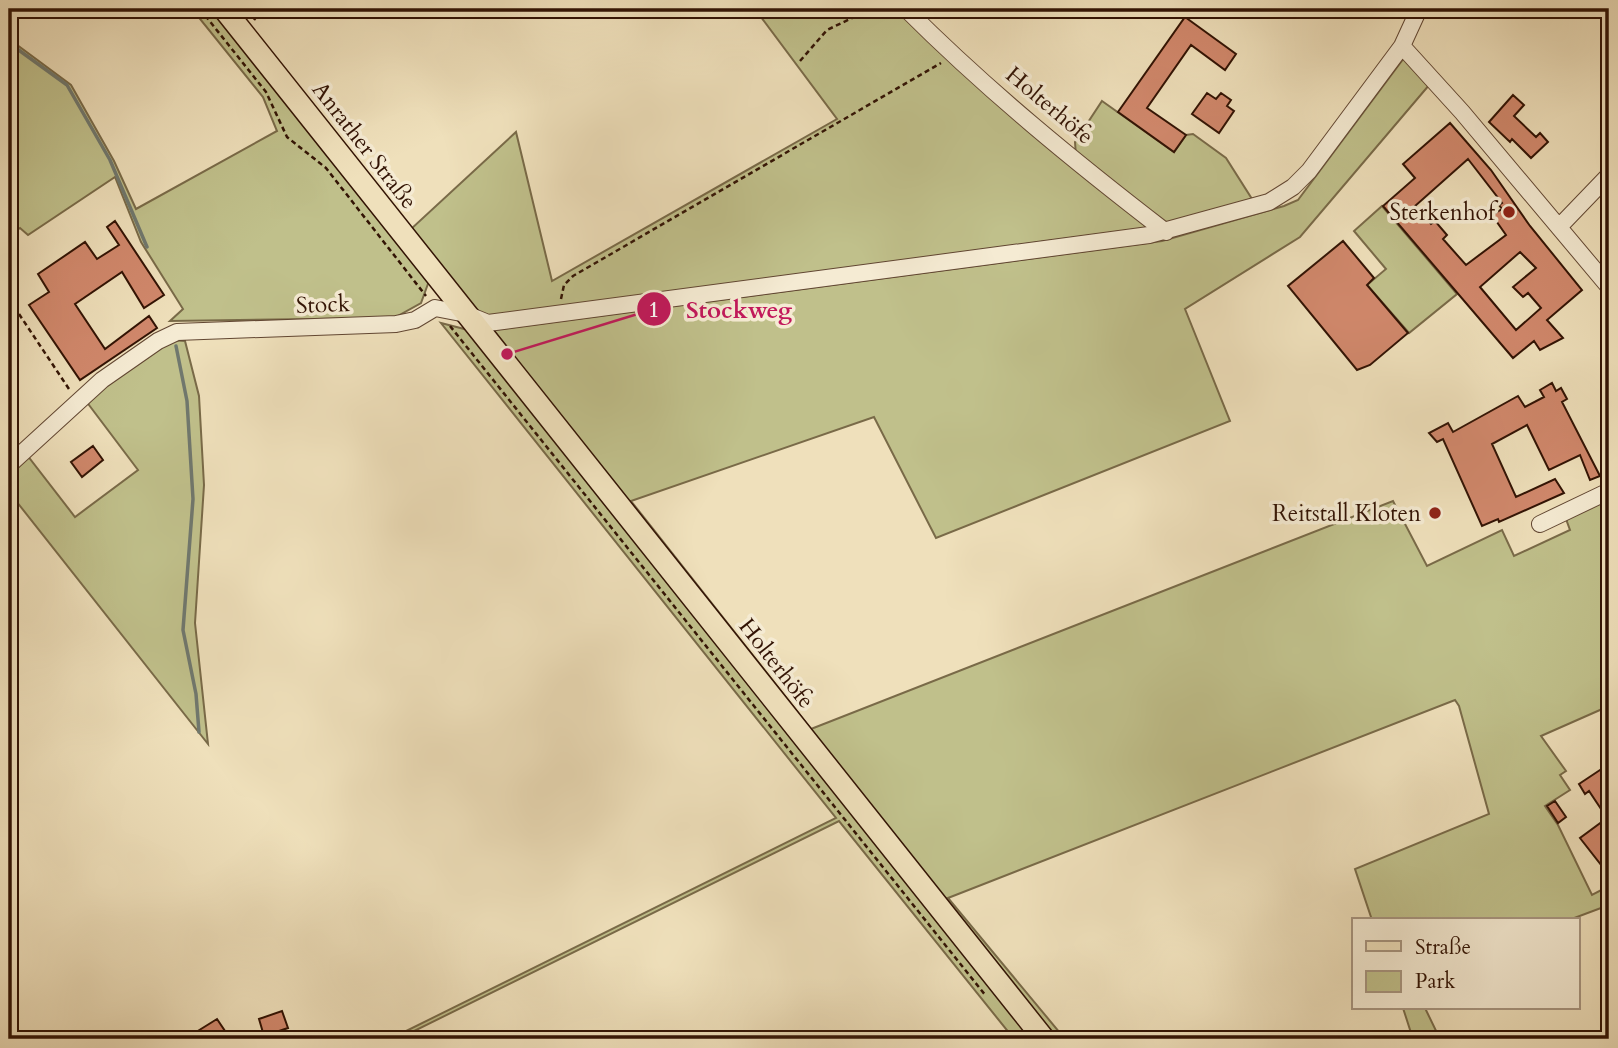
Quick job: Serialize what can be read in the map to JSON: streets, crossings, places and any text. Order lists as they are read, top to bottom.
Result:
{
  "streets": {
    "main road": ["Holterhöfe", "Anrather Straße"],
    "street": ["Stock"]
  },
  "crossings": [
    ["Holterhöfe", "Anrather Straße"]
  ],
  "places": ["Sterkenhof", "Stockweg", "Reitstall Kloten"],
  "legend": ["Straße", "Park"]
}
